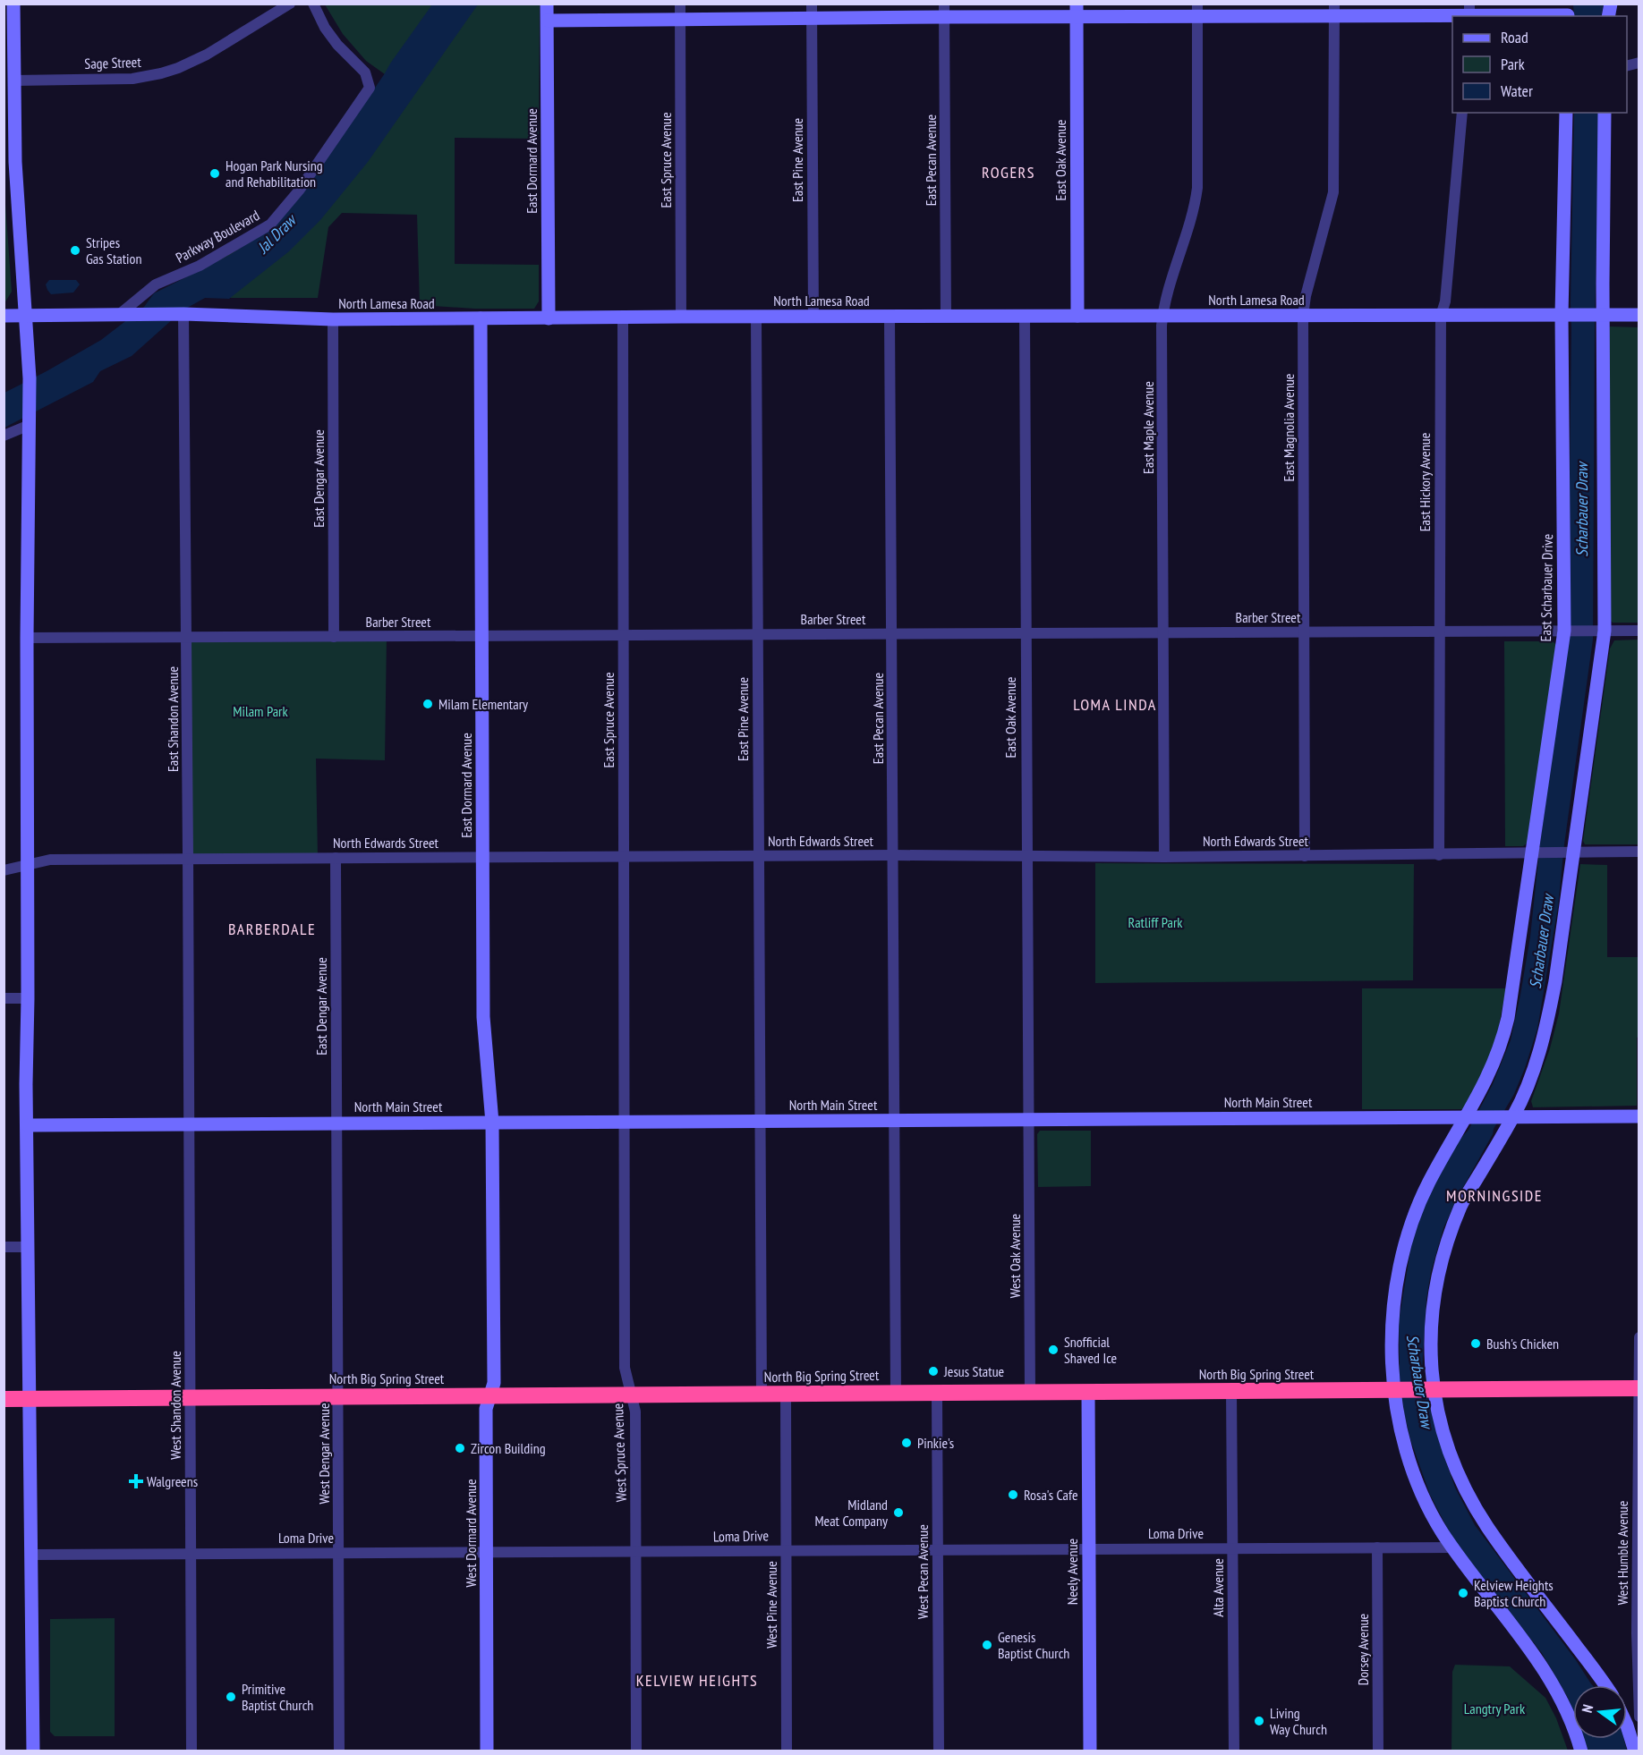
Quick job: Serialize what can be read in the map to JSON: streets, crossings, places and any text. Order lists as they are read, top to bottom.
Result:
{
  "streets": {
    "highway": ["North Big Spring Street"],
    "main road": [
      "East Oak Avenue",
      "East Dormard Avenue",
      "North Lamesa Road",
      "East Scharbauer Drive",
      "North Main Street",
      "West Dormard Avenue",
      "Neely Avenue"
    ],
    "street": [
      "Sage Street",
      "East Spruce Avenue",
      "East Pine Avenue",
      "East Pecan Avenue",
      "Parkway Boulevard",
      "East Maple Avenue",
      "East Magnolia Avenue",
      "East Dengar Avenue",
      "East Hickory Avenue",
      "Barber Street",
      "East Shandon Avenue",
      "North Edwards Street",
      "West Oak Avenue",
      "West Shandon Avenue",
      "West Spruce Avenue",
      "West Dengar Avenue",
      "Loma Drive",
      "West Humble Avenue",
      "West Pecan Avenue",
      "Alta Avenue",
      "West Pine Avenue",
      "Dorsey Avenue"
    ]
  },
  "crossings": [
    ["East Spruce Avenue", "North Lamesa Road"],
    ["East Spruce Avenue", "Barber Street"],
    ["East Spruce Avenue", "North Edwards Street"],
    ["East Spruce Avenue", "North Main Street"],
    ["East Spruce Avenue", "West Spruce Avenue"],
    ["East Pine Avenue", "North Lamesa Road"],
    ["East Pine Avenue", "Barber Street"],
    ["East Pine Avenue", "North Edwards Street"],
    ["East Pine Avenue", "North Main Street"],
    ["East Pecan Avenue", "North Lamesa Road"],
    ["East Pecan Avenue", "Barber Street"],
    ["East Pecan Avenue", "North Edwards Street"],
    ["East Pecan Avenue", "North Main Street"],
    ["East Oak Avenue", "North Lamesa Road"],
    ["East Oak Avenue", "Barber Street"],
    ["East Oak Avenue", "North Edwards Street"],
    ["East Oak Avenue", "North Main Street"],
    ["East Oak Avenue", "West Oak Avenue"],
    ["East Dormard Avenue", "North Lamesa Road"],
    ["East Dormard Avenue", "Barber Street"],
    ["East Dormard Avenue", "North Edwards Street"],
    ["East Dormard Avenue", "North Main Street"],
    ["East Dormard Avenue", "West Dormard Avenue"],
    ["Parkway Boulevard", "North Lamesa Road"],
    ["North Lamesa Road", "East Maple Avenue"],
    ["North Lamesa Road", "East Magnolia Avenue"],
    ["North Lamesa Road", "East Dengar Avenue"],
    ["North Lamesa Road", "East Hickory Avenue"],
    ["North Lamesa Road", "East Scharbauer Drive"],
    ["North Lamesa Road", "East Shandon Avenue"],
    ["East Maple Avenue", "Barber Street"],
    ["East Maple Avenue", "North Edwards Street"],
    ["East Magnolia Avenue", "Barber Street"],
    ["East Magnolia Avenue", "North Edwards Street"],
    ["East Dengar Avenue", "Barber Street"],
    ["East Dengar Avenue", "North Edwards Street"],
    ["East Dengar Avenue", "North Main Street"],
    ["East Dengar Avenue", "West Dengar Avenue"],
    ["East Hickory Avenue", "Barber Street"],
    ["East Hickory Avenue", "North Edwards Street"],
    ["East Scharbauer Drive", "Barber Street"],
    ["East Scharbauer Drive", "North Edwards Street"],
    ["East Scharbauer Drive", "North Main Street"],
    ["East Scharbauer Drive", "North Big Spring Street"],
    ["East Scharbauer Drive", "Loma Drive"],
    ["Barber Street", "East Shandon Avenue"],
    ["East Shandon Avenue", "North Edwards Street"],
    ["East Shandon Avenue", "North Main Street"],
    ["East Shandon Avenue", "West Shandon Avenue"],
    ["North Main Street", "West Oak Avenue"],
    ["North Main Street", "West Shandon Avenue"],
    ["North Main Street", "West Spruce Avenue"],
    ["North Main Street", "West Dengar Avenue"],
    ["North Main Street", "West Dormard Avenue"],
    ["West Oak Avenue", "North Big Spring Street"],
    ["North Big Spring Street", "West Shandon Avenue"],
    ["North Big Spring Street", "West Spruce Avenue"],
    ["North Big Spring Street", "West Dengar Avenue"],
    ["North Big Spring Street", "West Dormard Avenue"],
    ["North Big Spring Street", "West Humble Avenue"],
    ["North Big Spring Street", "West Pecan Avenue"],
    ["North Big Spring Street", "Neely Avenue"],
    ["North Big Spring Street", "Alta Avenue"],
    ["North Big Spring Street", "West Pine Avenue"],
    ["West Shandon Avenue", "Loma Drive"],
    ["West Spruce Avenue", "Loma Drive"],
    ["West Dengar Avenue", "Loma Drive"],
    ["West Dormard Avenue", "Loma Drive"],
    ["Loma Drive", "West Pecan Avenue"],
    ["Loma Drive", "Neely Avenue"],
    ["Loma Drive", "Alta Avenue"],
    ["Loma Drive", "West Pine Avenue"],
    ["Loma Drive", "Dorsey Avenue"]
  ],
  "districts": [
    "ROGERS",
    "LOMA LINDA",
    "BARBERDALE",
    "MORNINGSIDE",
    "KELVIEW HEIGHTS"
  ],
  "water": ["Jal Draw", "Scharbauer Draw"],
  "parks": ["Milam Park", "Ratliff Park", "Langtry Park"],
  "places": {
    "other": [
      "Hogan Park Nursing and Rehabilitation",
      "Stripes Gas Station",
      "Milam Elementary",
      "Bush's Chicken",
      "Snofficial Shaved Ice",
      "Jesus Statue",
      "Pinkie's",
      "Zircon Building",
      "Rosa's Cafe",
      "Midland Meat Company",
      "Kelview Heights Baptist Church",
      "Genesis Baptist Church",
      "Primitive Baptist Church",
      "Living Way Church"
    ],
    "health": ["Walgreens"]
  },
  "legend": ["Road", "Park", "Water"],
  "north": "left"
}
